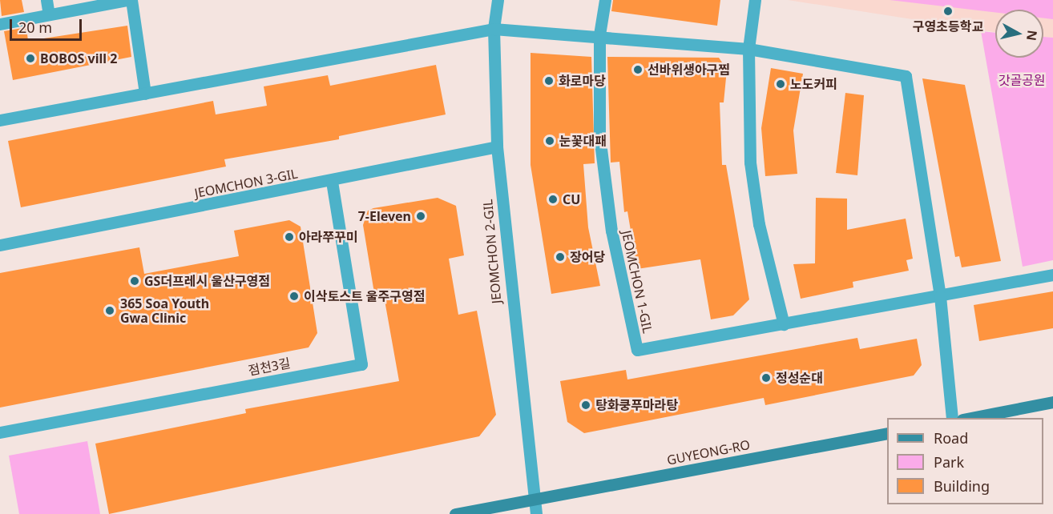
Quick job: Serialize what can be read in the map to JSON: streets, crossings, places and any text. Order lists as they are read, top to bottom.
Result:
{
  "streets": {
    "main road": ["GUYEONG-RO"],
    "street": [
      "JEOMCHON 3-GIL",
      "JEOMCHON 2-GIL",
      "JEOMCHON 1-GIL",
      "점천3길"
    ]
  },
  "crossings": [
    ["JEOMCHON 3-GIL", "JEOMCHON 2-GIL"],
    ["JEOMCHON 3-GIL", "점천3길"],
    ["JEOMCHON 2-GIL", "GUYEONG-RO"]
  ],
  "parks": ["갓골공원"],
  "places": [
    "구영초등학교",
    "BOBOS vill 2",
    "선바위생아구찜",
    "화로마당",
    "노도커피",
    "눈꽃대패",
    "CU",
    "7-Eleven",
    "아라쭈꾸미",
    "장어당",
    "GS더프레시 울산구영점",
    "이삭토스트 울주구영점",
    "365 Soa Youth Gwa Clinic",
    "정성순대",
    "탕화쿵푸마라탕"
  ],
  "legend": ["Road", "Park", "Building"],
  "scale_bar": "20 m",
  "north": "right"
}
